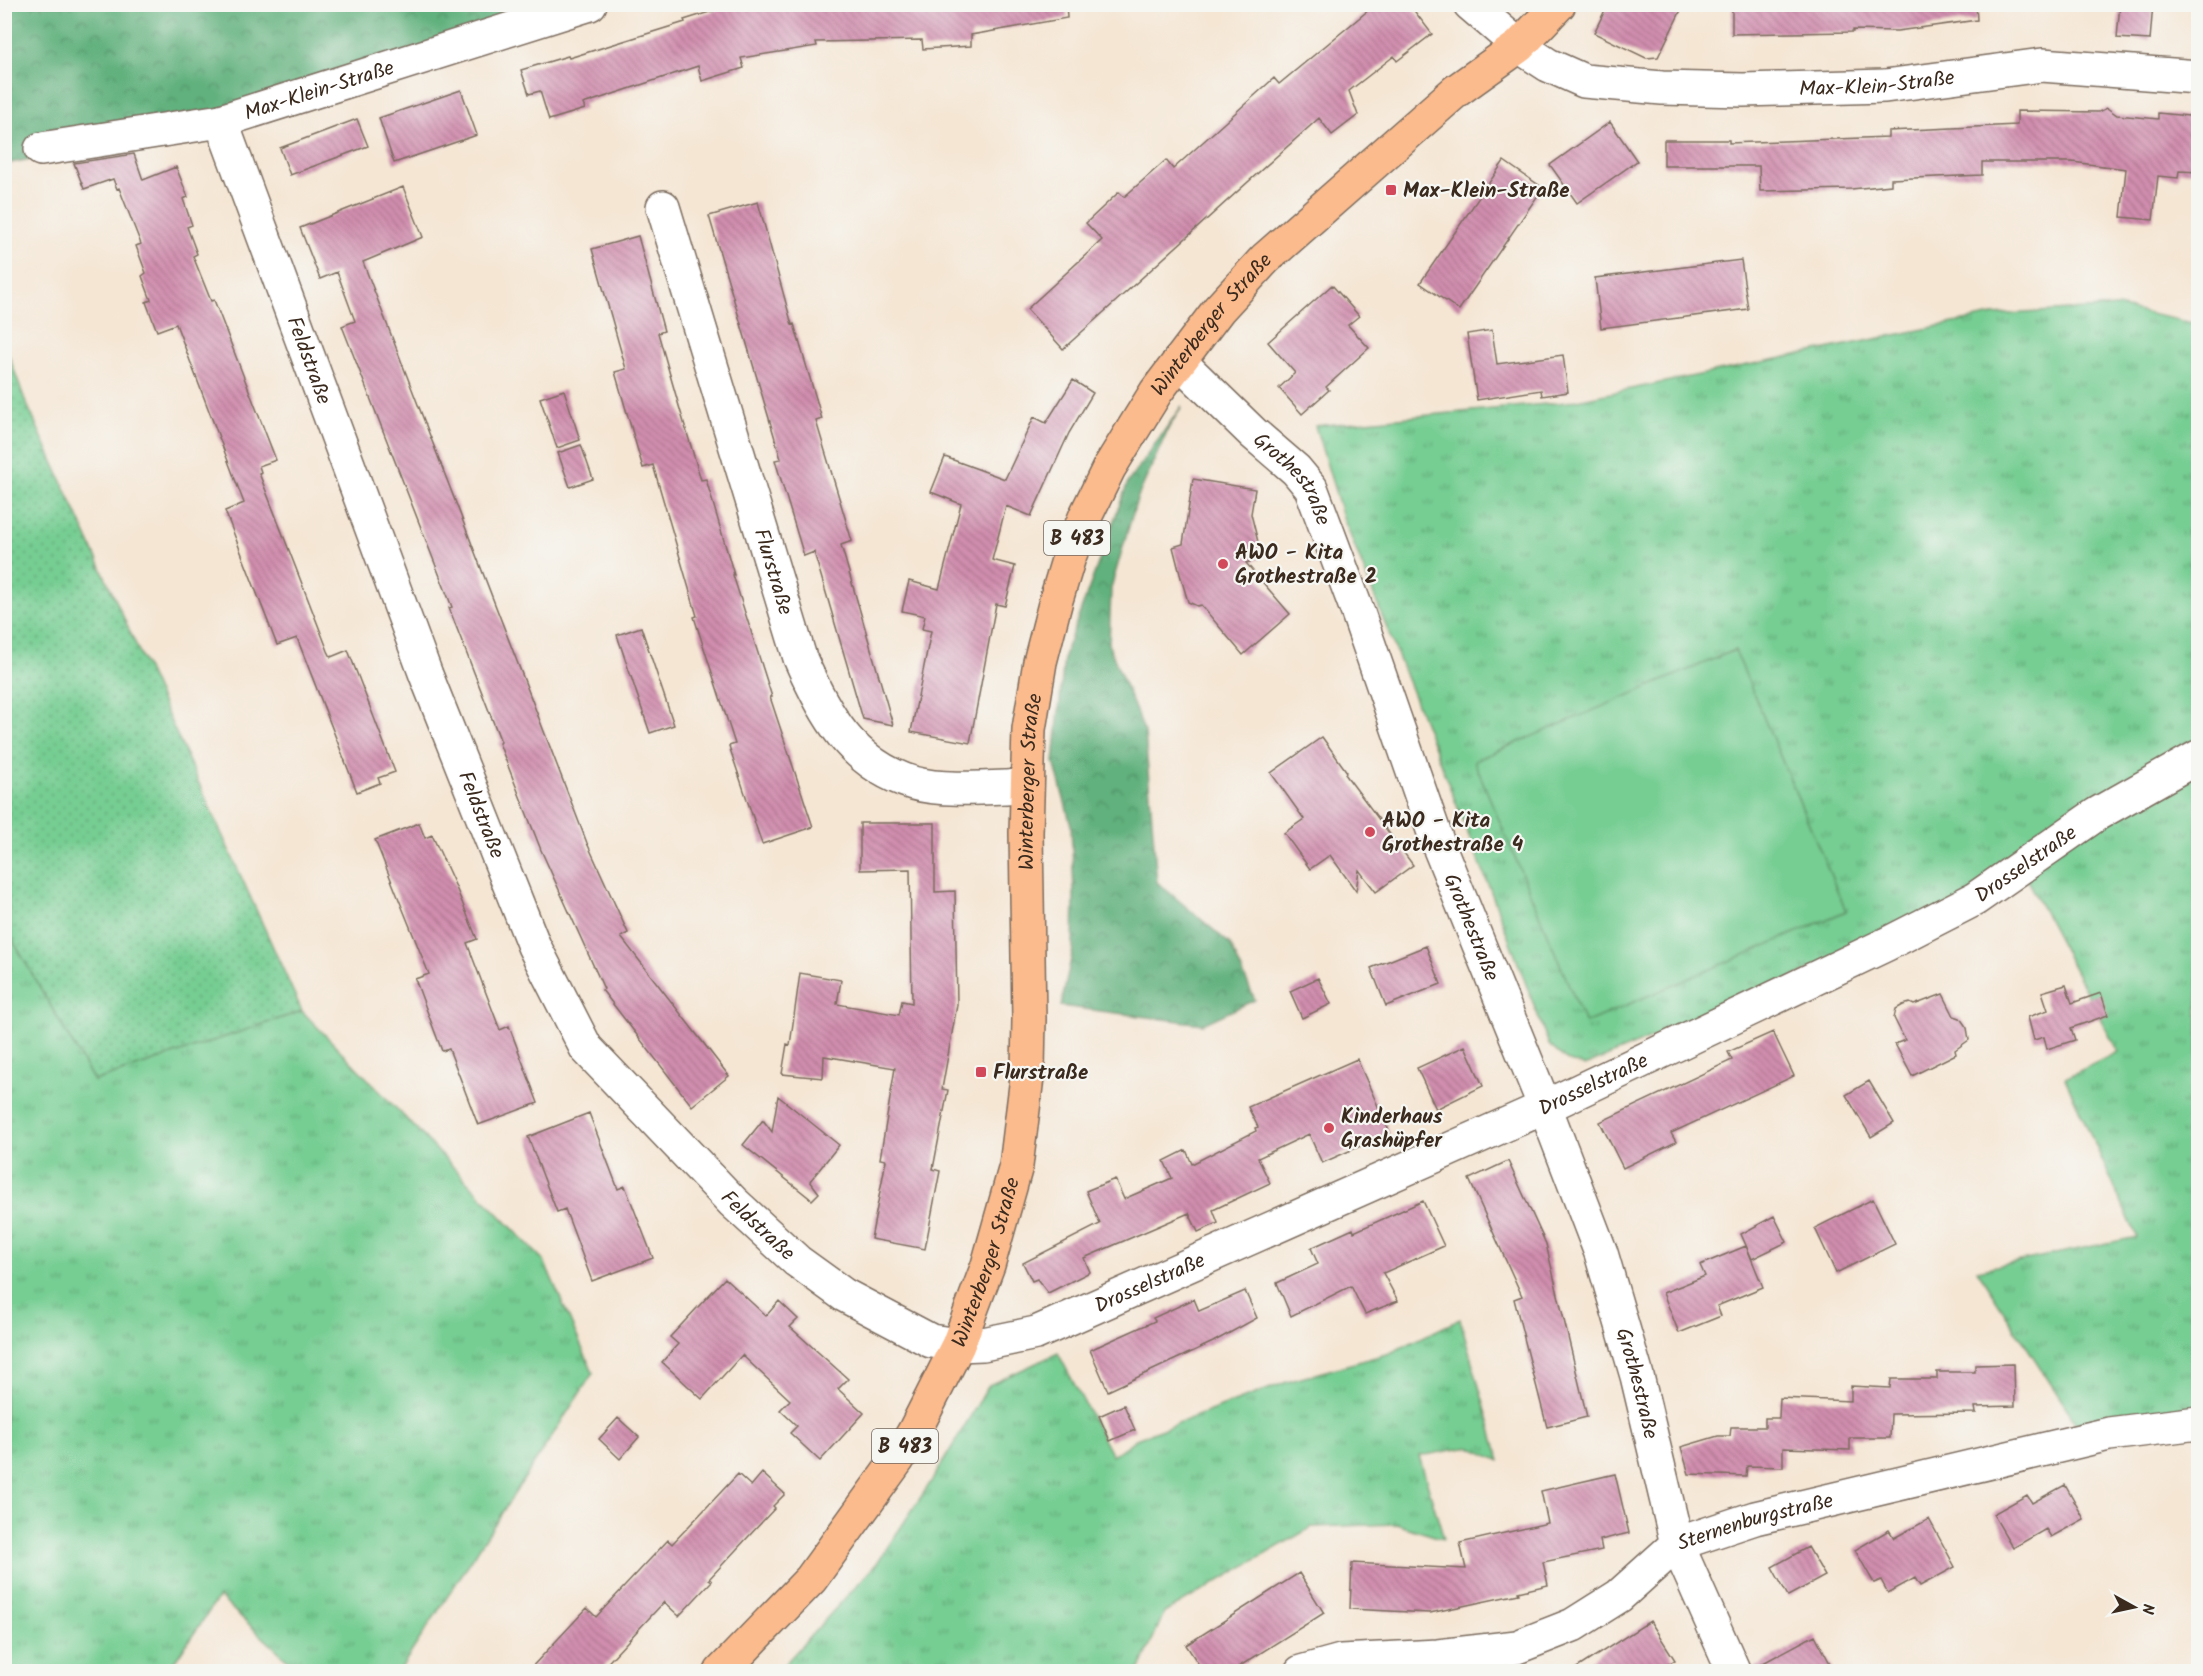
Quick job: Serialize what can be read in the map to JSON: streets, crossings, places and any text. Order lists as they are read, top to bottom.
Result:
{
  "streets": {
    "main road": ["Winterberger Straße", "B 483"],
    "street": [
      "Max-Klein-Straße",
      "Feldstraße",
      "Grothestraße",
      "Flurstraße",
      "Drosselstraße",
      "Sternenburgstraße"
    ]
  },
  "crossings": [
    ["Max-Klein-Straße", "Winterberger Straße"],
    ["Max-Klein-Straße", "Feldstraße"],
    ["Winterberger Straße", "Feldstraße"],
    ["Winterberger Straße", "Grothestraße"],
    ["Winterberger Straße", "Flurstraße"],
    ["Winterberger Straße", "Drosselstraße"],
    ["Feldstraße", "Drosselstraße"],
    ["Grothestraße", "Drosselstraße"],
    ["Grothestraße", "Sternenburgstraße"]
  ],
  "places": {
    "transit": ["Max-Klein-Straße", "Flurstraße"],
    "other": ["AWO - Kita Grothestraße 2", "AWO - Kita Grothestraße 4", "Kinderhaus Grashüpfer"]
  },
  "north": "right"
}
